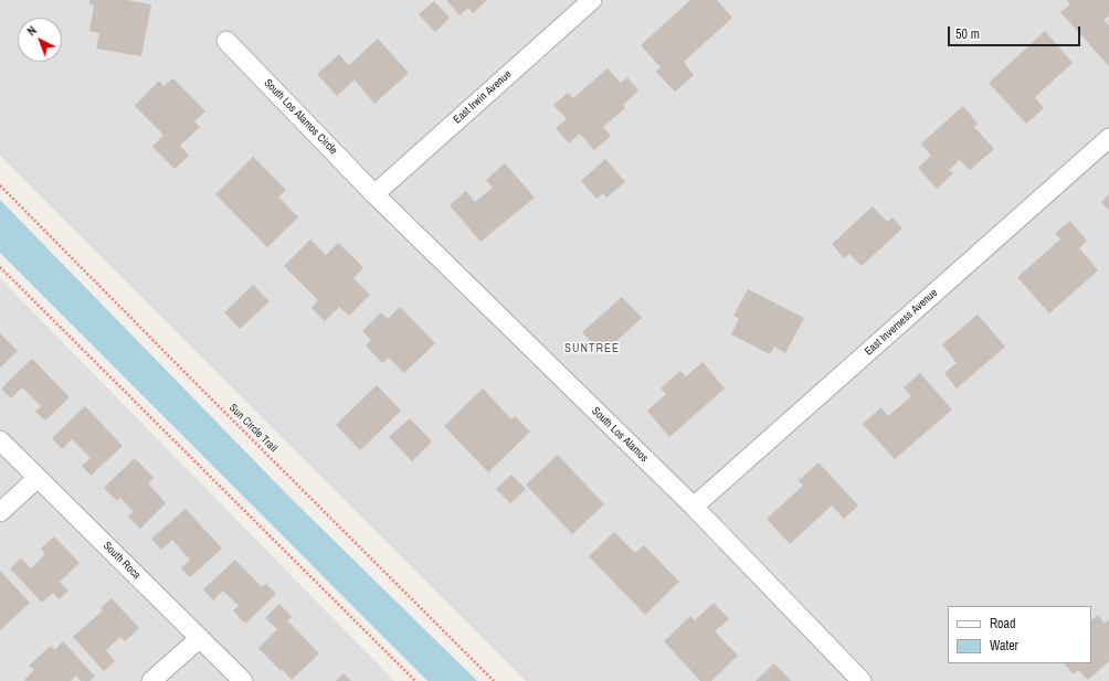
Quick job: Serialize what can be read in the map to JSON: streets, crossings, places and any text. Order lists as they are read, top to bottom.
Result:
{
  "streets": {
    "street": [
      "East Irwin Avenue",
      "South Los Alamos Circle",
      "East Inverness Avenue",
      "South Los Alamos",
      "South Roca"
    ],
    "path": ["Sun Circle Trail"]
  },
  "crossings": [
    ["East Irwin Avenue", "South Los Alamos Circle"],
    ["East Irwin Avenue", "South Los Alamos"],
    ["South Los Alamos Circle", "South Los Alamos"],
    ["East Inverness Avenue", "South Los Alamos"]
  ],
  "districts": ["SUNTREE"],
  "legend": ["Road", "Water"],
  "scale_bar": "50 m",
  "north": "top left"
}
